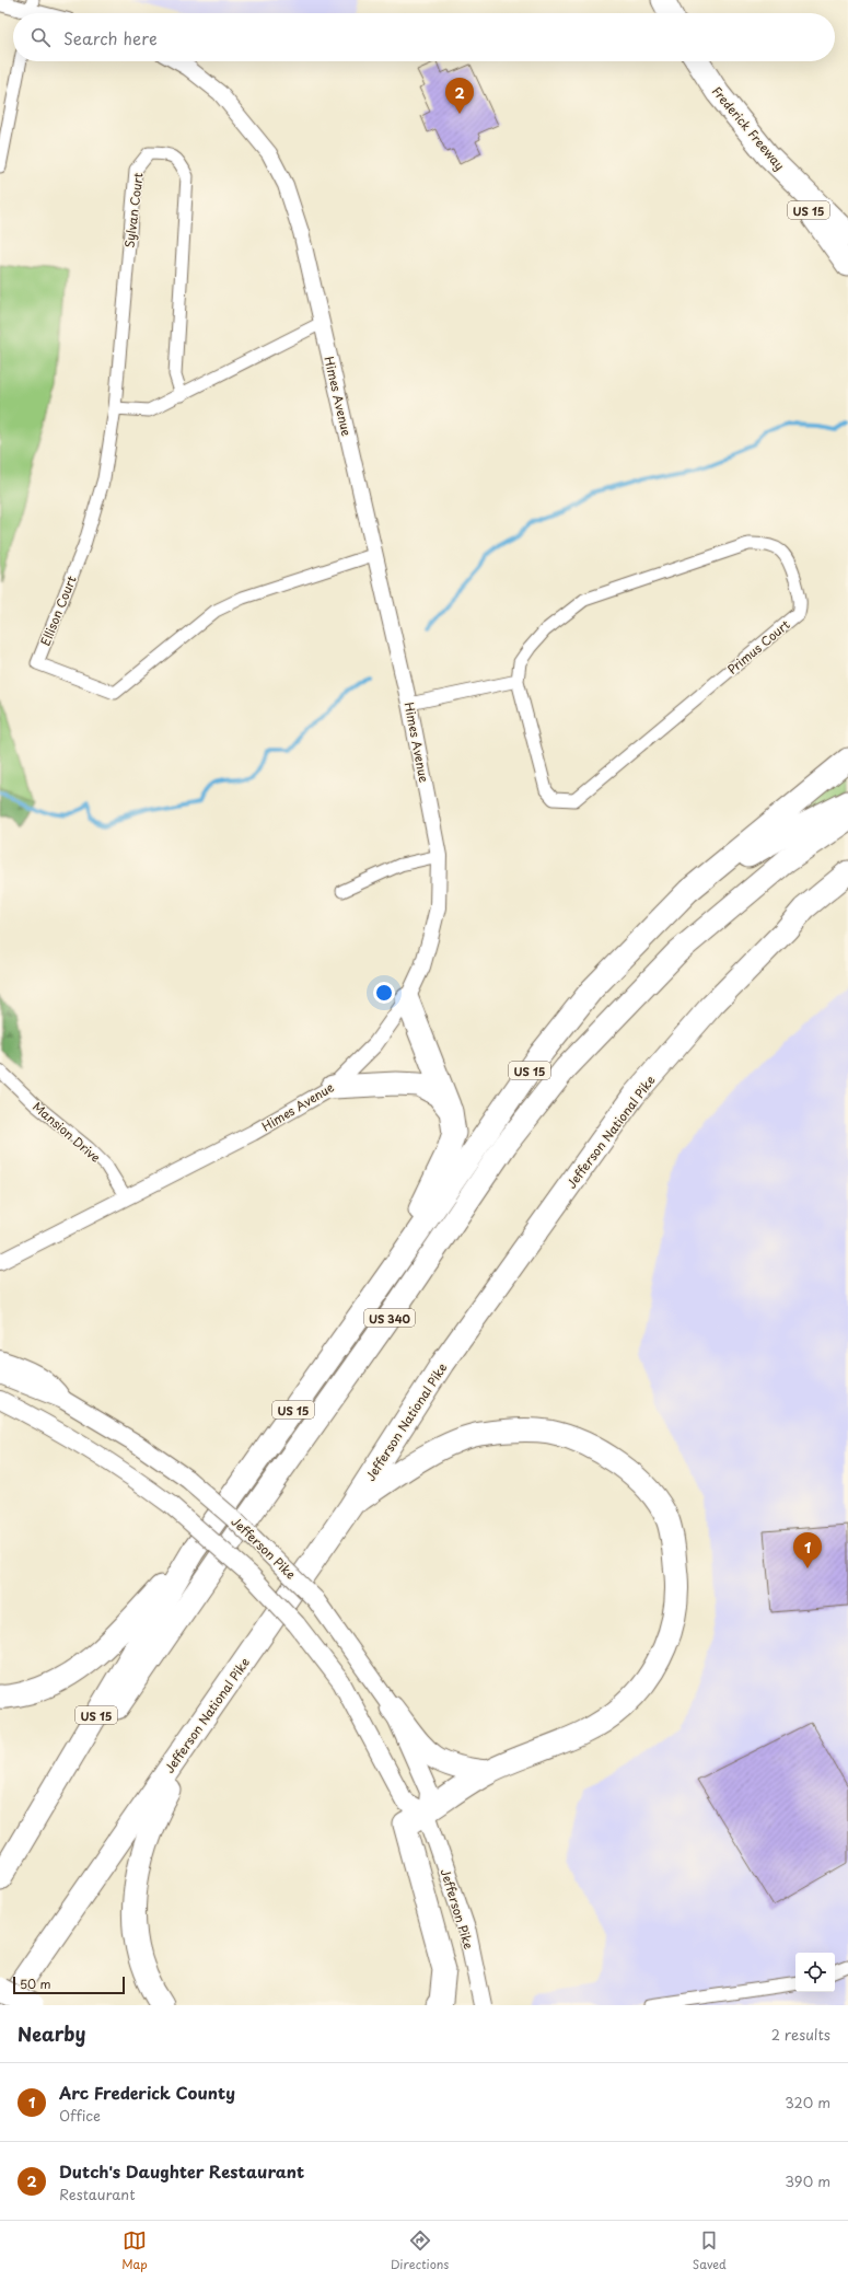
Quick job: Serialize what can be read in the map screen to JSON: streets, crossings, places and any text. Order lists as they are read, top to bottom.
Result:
{
  "streets": {
    "highway": [
      "Frederick Freeway",
      "US 15",
      "Jefferson National Pike",
      "US 340"
    ],
    "main road": ["Jefferson Pike"],
    "street": [
      "Sylvan Court",
      "Himes Avenue",
      "Ellison Court",
      "Primus Court",
      "Mansion Drive"
    ]
  },
  "crossings": [
    ["Frederick Freeway", "US 15"],
    ["Sylvan Court", "Ellison Court"],
    ["US 15", "US 340"],
    ["Himes Avenue", "Ellison Court"],
    ["Himes Avenue", "Mansion Drive"]
  ],
  "scale_bar": "50 m",
  "page": {
    "search": "Search here",
    "pins": ["2", "1"],
    "scale": "50 m",
    "heading": ["Nearby", "2 results"],
    "list": [
      {
        "mark": "1",
        "name": "Arc Frederick County",
        "note": "Office",
        "value": "320 m"
      },
      {
        "mark": "2",
        "name": "Dutch's Daughter Restaurant",
        "note": "Restaurant",
        "value": "390 m"
      }
    ],
    "nav": ["Map", "Directions", "Saved"]
  }
}
